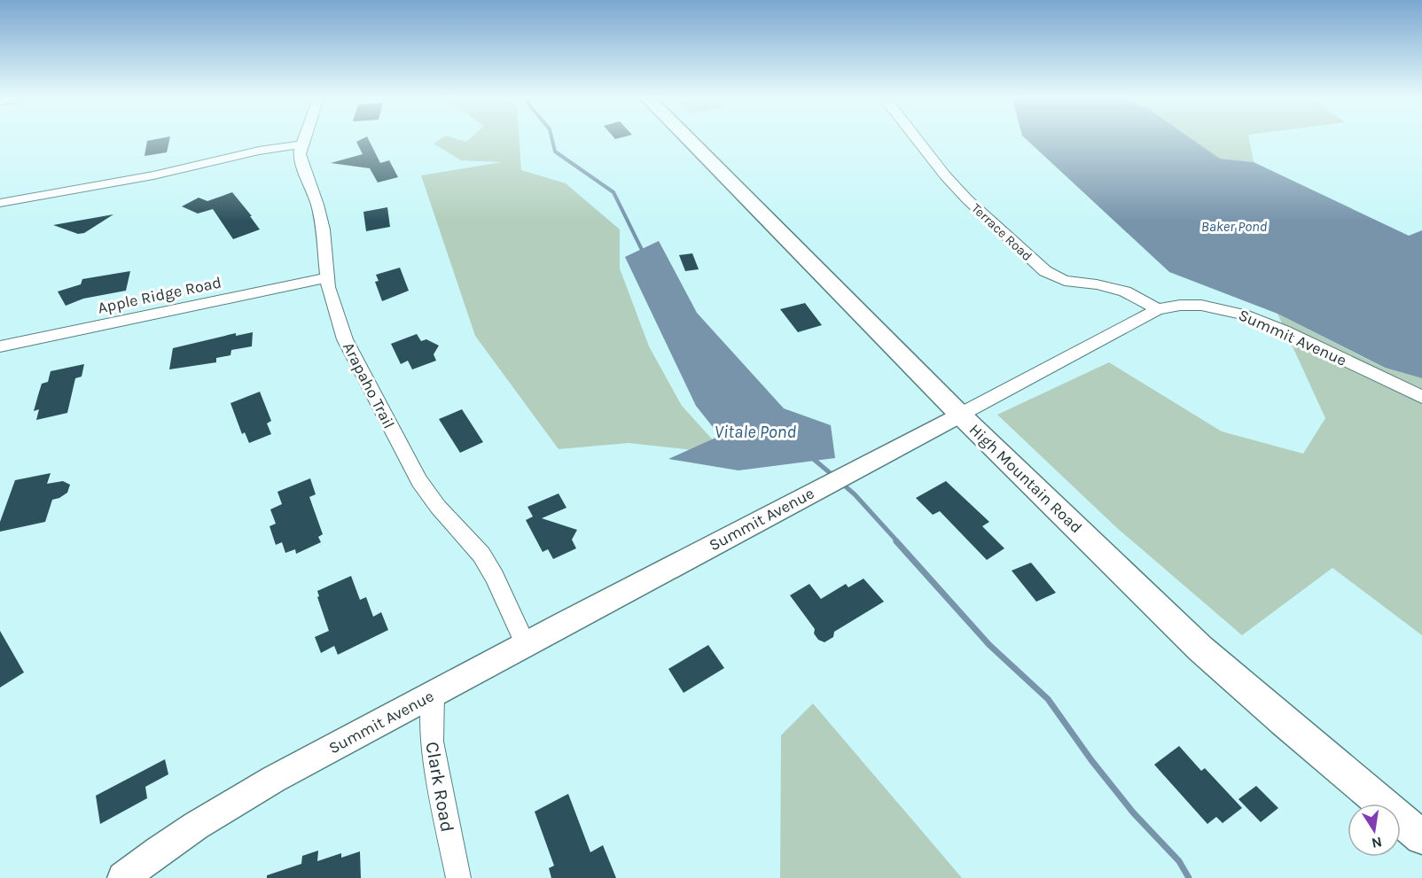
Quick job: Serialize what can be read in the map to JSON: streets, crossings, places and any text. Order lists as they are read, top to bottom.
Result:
{
  "streets": {
    "main road": ["High Mountain Road"],
    "street": [
      "Terrace Road",
      "Apple Ridge Road",
      "Summit Avenue",
      "Arapaho Trail",
      "Clark Road"
    ]
  },
  "crossings": [
    ["Terrace Road", "Summit Avenue"],
    ["Apple Ridge Road", "Arapaho Trail"],
    ["Summit Avenue", "Arapaho Trail"],
    ["Summit Avenue", "High Mountain Road"],
    ["Summit Avenue", "Clark Road"]
  ],
  "water": ["Baker Pond", "Vitale Pond"],
  "north": "bottom"
}
